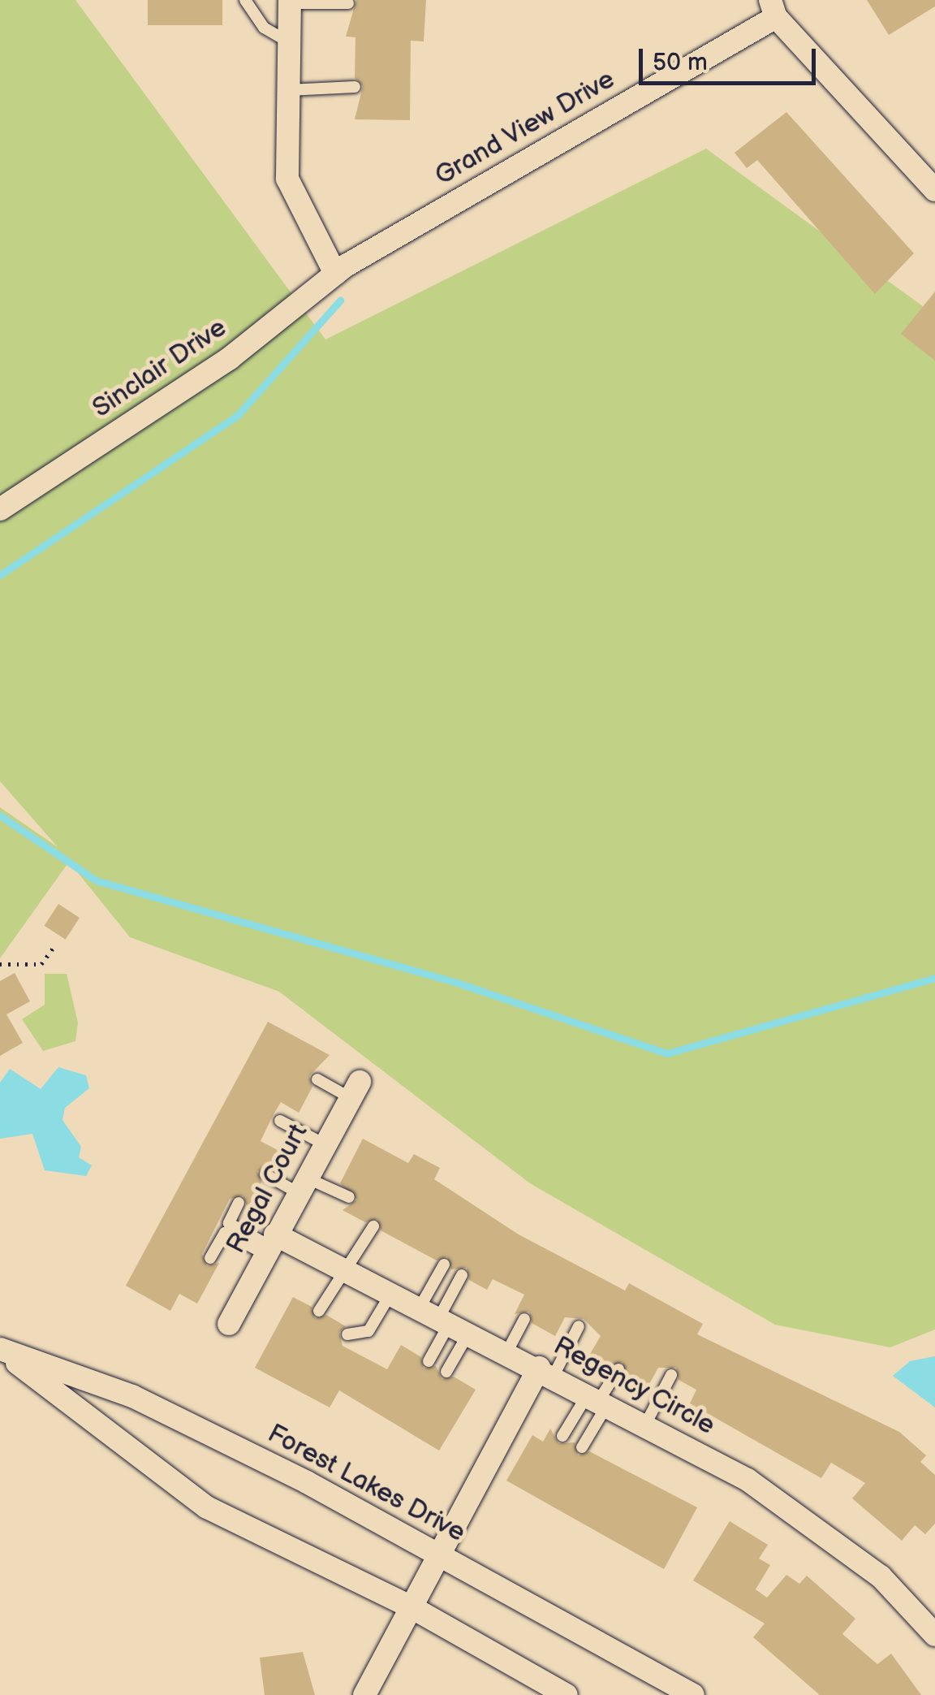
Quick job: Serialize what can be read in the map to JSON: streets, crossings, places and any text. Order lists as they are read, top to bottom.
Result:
{
  "streets": {
    "street": [
      "Grand View Drive",
      "Sinclair Drive",
      "Regal Court",
      "Regency Circle",
      "Forest Lakes Drive"
    ]
  },
  "crossings": [
    ["Grand View Drive", "Sinclair Drive"],
    ["Regal Court", "Regency Circle"]
  ],
  "scale_bar": "50 m"
}
